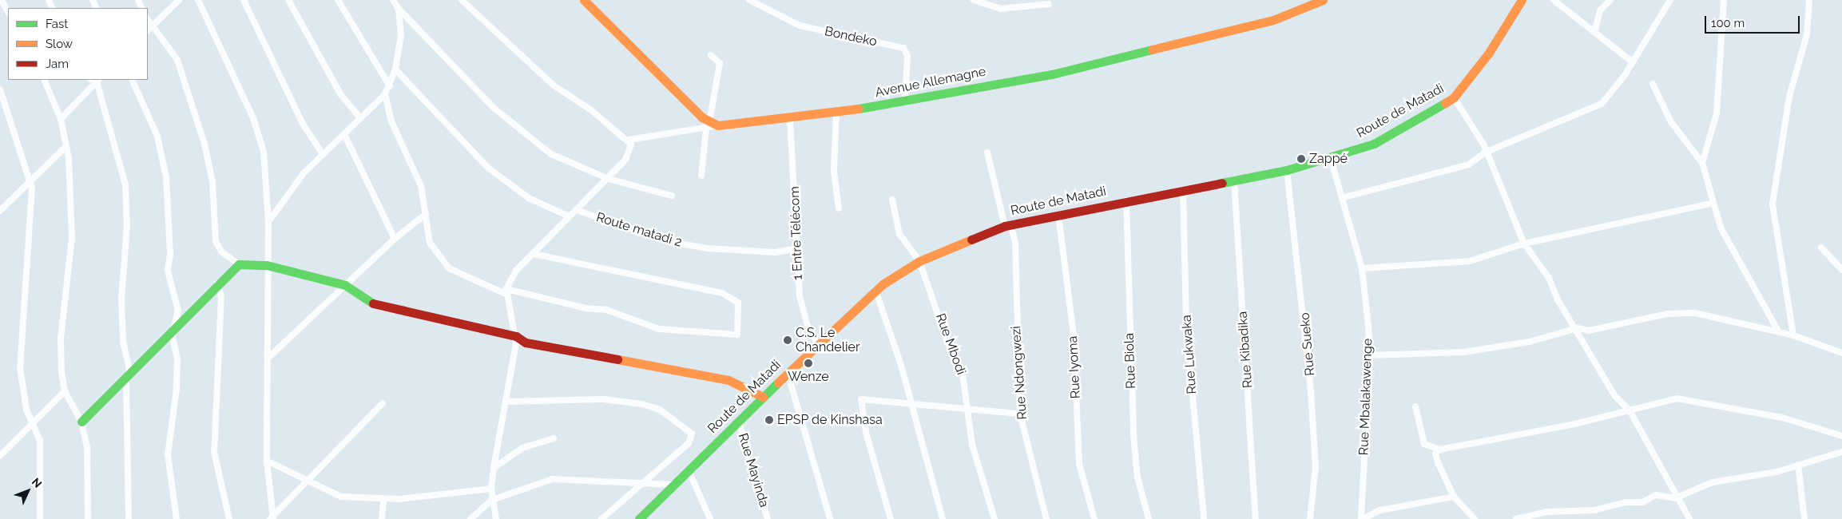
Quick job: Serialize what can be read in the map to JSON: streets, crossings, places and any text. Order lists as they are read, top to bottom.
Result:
{
  "streets": {
    "main road": ["Avenue Allemagne", "Route de Matadi"],
    "street": [
      "Bondeko",
      "Route matadi 2",
      "1 Entre Télécom",
      "Rue Mbodi",
      "Rue Sueko",
      "Rue Kibadika",
      "Rue Lukwaka",
      "Rue Biola",
      "Rue Iyoma",
      "Rue Ndongwezi",
      "Rue Mbalakawenge",
      "Rue Mayinda"
    ]
  },
  "crossings": [
    ["Bondeko", "Avenue Allemagne"],
    ["Avenue Allemagne", "1 Entre Télécom"],
    ["Route de Matadi", "1 Entre Télécom"],
    ["Route de Matadi", "Rue Mbodi"],
    ["Route de Matadi", "Rue Sueko"],
    ["Route de Matadi", "Rue Kibadika"],
    ["Route de Matadi", "Rue Lukwaka"],
    ["Route de Matadi", "Rue Biola"],
    ["Route de Matadi", "Rue Iyoma"],
    ["Route de Matadi", "Rue Ndongwezi"],
    ["Route de Matadi", "Rue Mbalakawenge"],
    ["Route de Matadi", "Rue Mayinda"],
    ["Route matadi 2", "1 Entre Télécom"]
  ],
  "places": [
    "Zappé",
    "C.S. Le Chandelier",
    "Wenze",
    "EPSP de Kinshasa"
  ],
  "legend": ["Fast", "Slow", "Jam"],
  "scale_bar": "100 m",
  "north": "top right"
}
